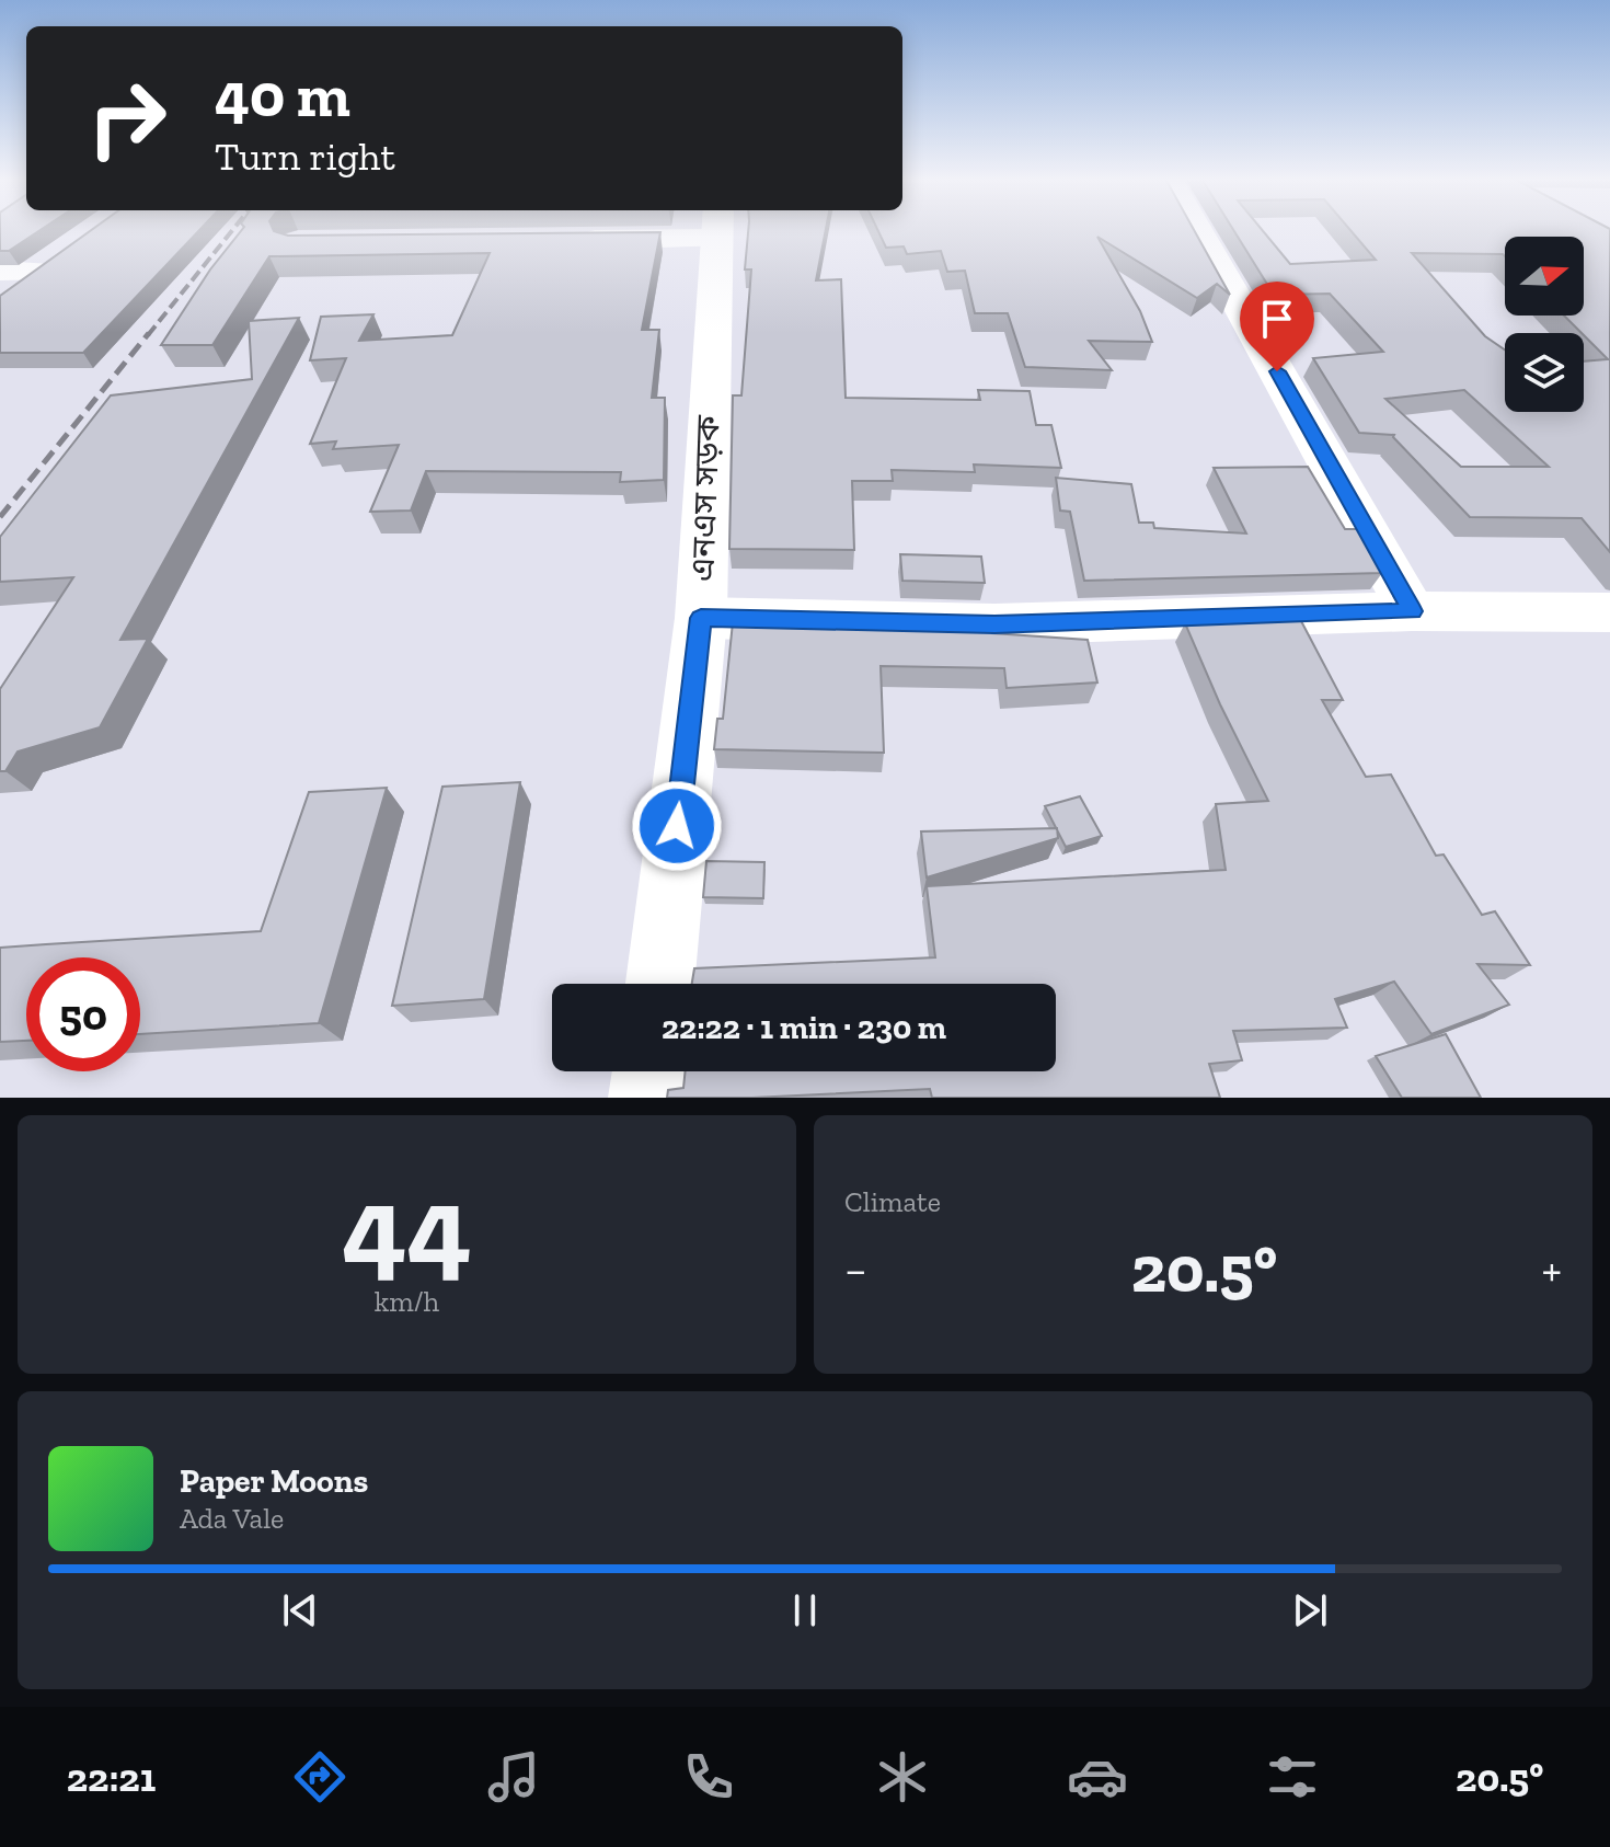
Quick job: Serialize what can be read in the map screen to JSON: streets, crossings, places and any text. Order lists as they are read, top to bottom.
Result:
{
  "streets": {
    "street": ["এনএস সড়ক"]
  },
  "north": "right",
  "page": {
    "turn": ["40 m", "Turn right"],
    "limit": "50",
    "trip": "22:22 · 1 min · 230 m",
    "tile": [
      ["44", "km/h"],
      "Climate"
    ],
    "heat": ["−", "20.5°", "+"],
    "song": ["Paper Moons", "Ada Vale"],
    "tabs": ["22:21", "20.5°"]
  }
}
